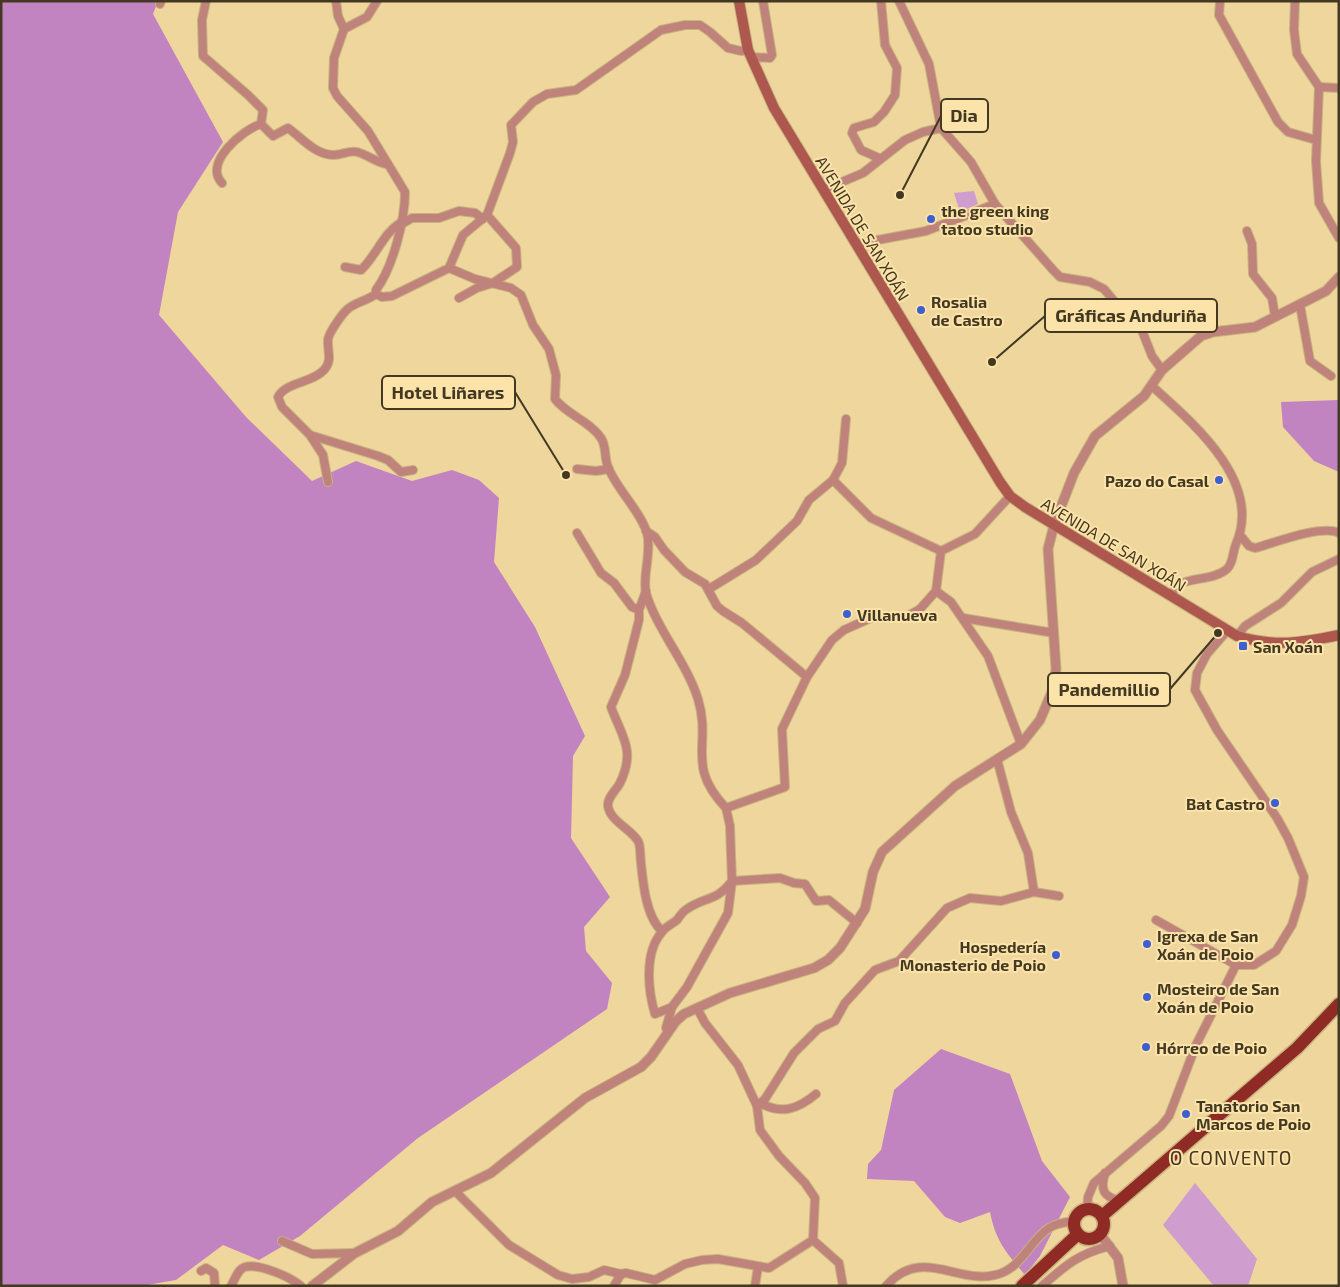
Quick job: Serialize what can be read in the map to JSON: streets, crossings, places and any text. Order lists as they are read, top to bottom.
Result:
{
  "streets": {
    "main road": ["AVENIDA DE SAN XOÁN"]
  },
  "districts": ["O CONVENTO"],
  "places": {
    "other": [
      "Dia",
      "the green king tatoo studio",
      "Rosalia de Castro",
      "Gráficas Anduriña",
      "Hotel Liñares",
      "Pazo do Casal",
      "Villanueva",
      "Pandemillio",
      "Bat Castro",
      "Igrexa de San Xoán de Poio",
      "Hospedería Monasterio de Poio",
      "Mosteiro de San Xoán de Poio",
      "Hórreo de Poio",
      "Tanatorio San Marcos de Poio"
    ],
    "transit": ["San Xoán"]
  }
}
